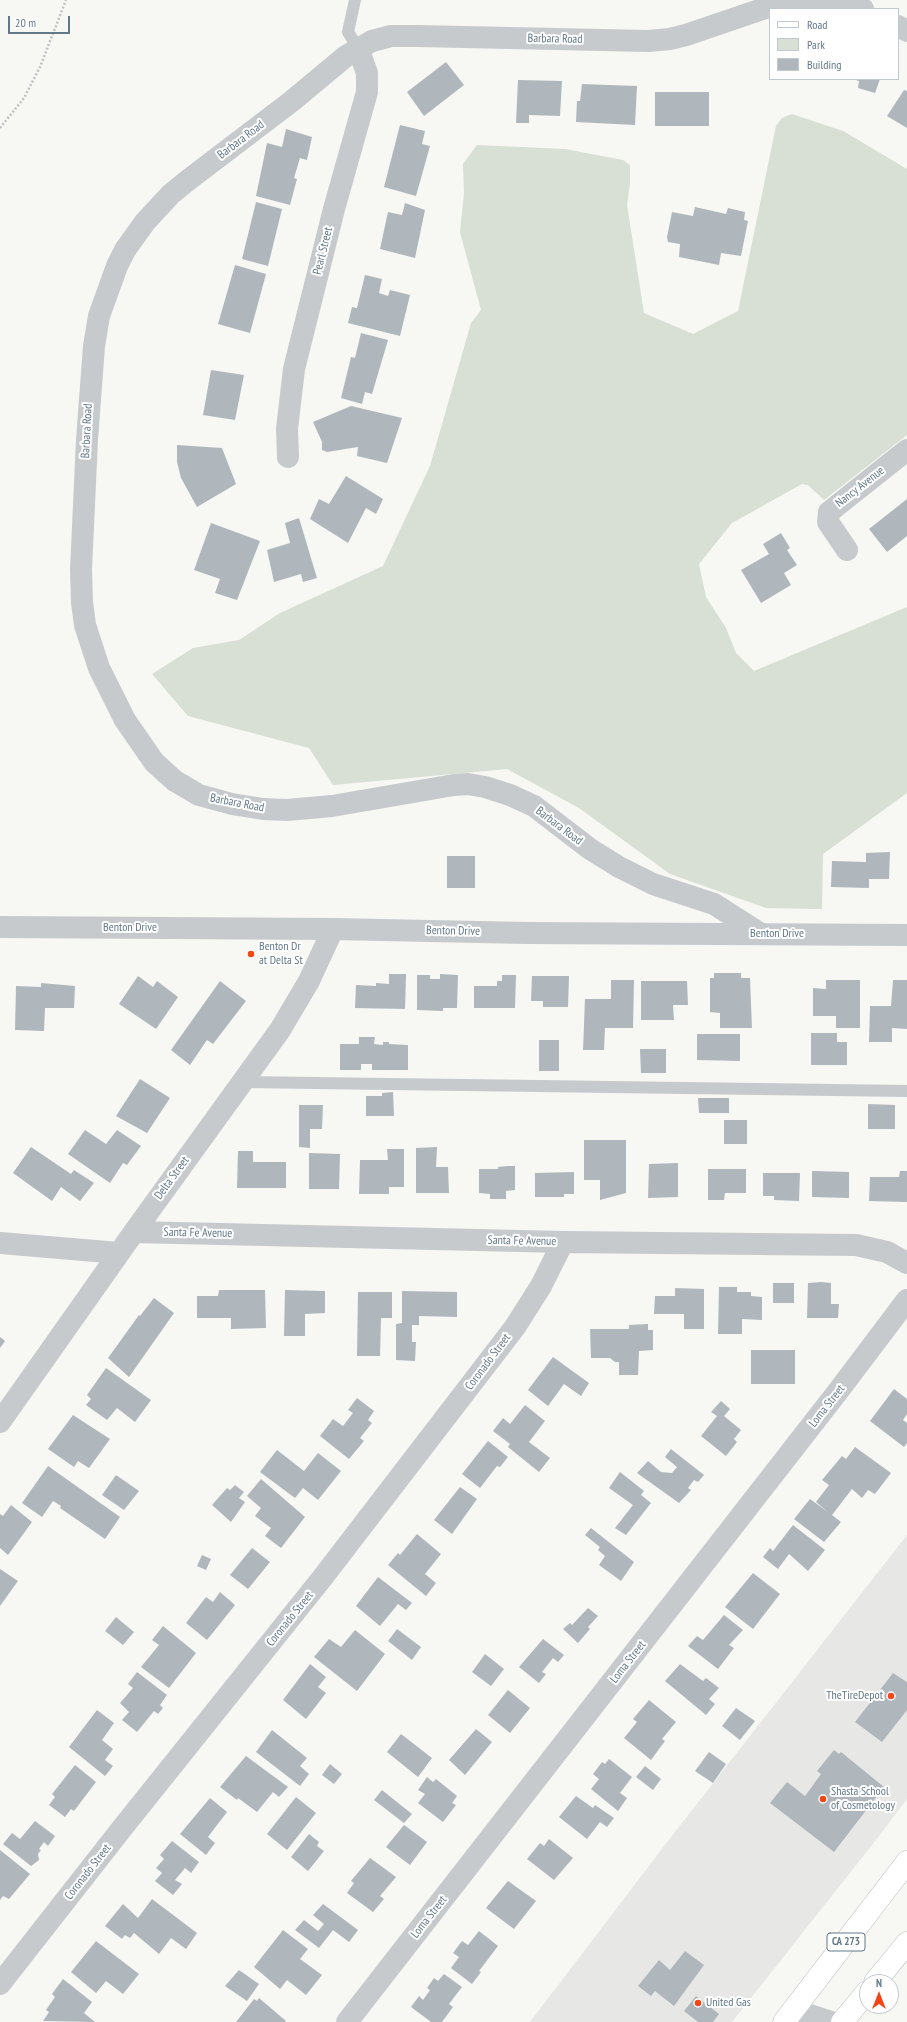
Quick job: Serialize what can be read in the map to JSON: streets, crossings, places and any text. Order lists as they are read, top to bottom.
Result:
{
  "streets": {
    "main road": ["CA 273"],
    "street": [
      "Barbara Road",
      "Pearl Street",
      "Nancy Avenue",
      "Benton Drive",
      "Delta Street",
      "Santa Fe Avenue",
      "Coronado Street",
      "Loma Street"
    ]
  },
  "crossings": [
    ["Barbara Road", "Pearl Street"],
    ["Barbara Road", "Benton Drive"],
    ["Benton Drive", "Delta Street"],
    ["Delta Street", "Santa Fe Avenue"],
    ["Santa Fe Avenue", "Coronado Street"]
  ],
  "places": [
    "Benton Dr at Delta St",
    "TheTireDepot",
    "Shasta School of Cosmetology",
    "United Gas"
  ],
  "legend": ["Road", "Park", "Building"],
  "scale_bar": "20 m",
  "north": "top"
}
